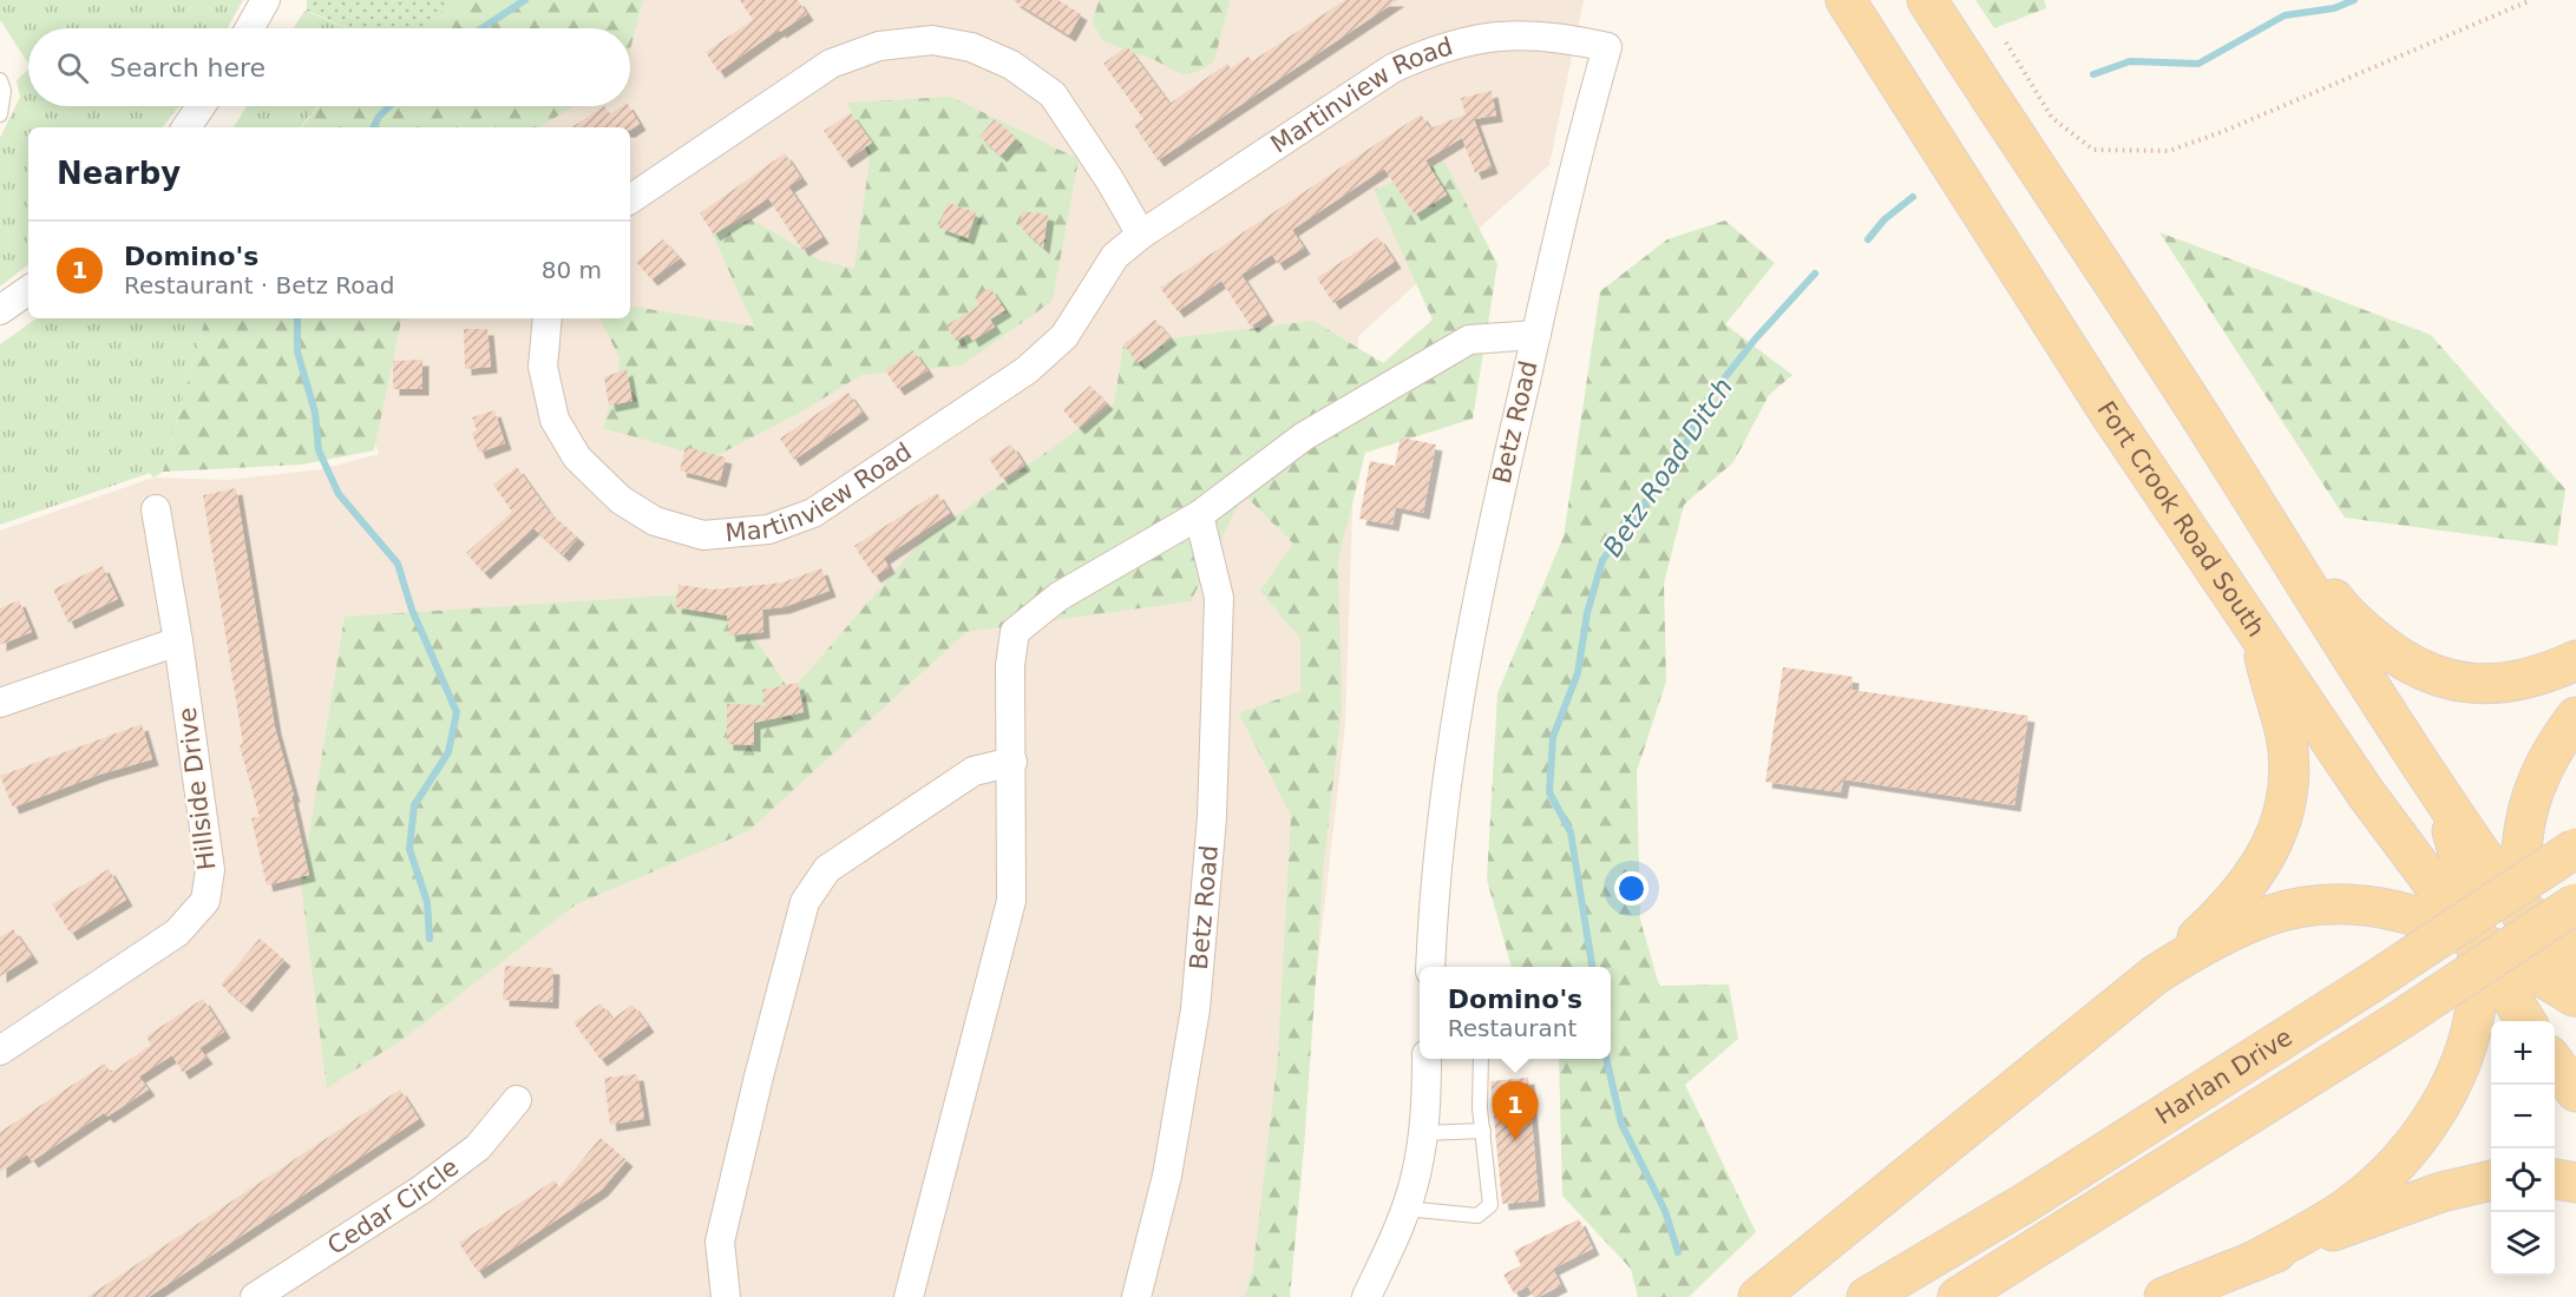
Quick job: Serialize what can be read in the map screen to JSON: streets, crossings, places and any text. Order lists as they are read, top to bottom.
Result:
{
  "streets": {
    "main road": ["Fort Crook Road South", "Harlan Drive"],
    "street": [
      "Martinview Road",
      "Betz Road",
      "Hillside Drive",
      "Cedar Circle"
    ]
  },
  "crossings": [
    ["Martinview Road", "Betz Road"]
  ],
  "water": ["Betz Road Ditch"],
  "page": {
    "search": "Search here",
    "heading": "Nearby",
    "list": [
      {
        "mark": "1",
        "name": "Domino's",
        "note": "Restaurant · Betz Road",
        "value": "80 m"
      }
    ],
    "popup": ["Domino's", "Restaurant"],
    "map_buttons": ["+", "−"],
    "pins": "1"
  }
}
